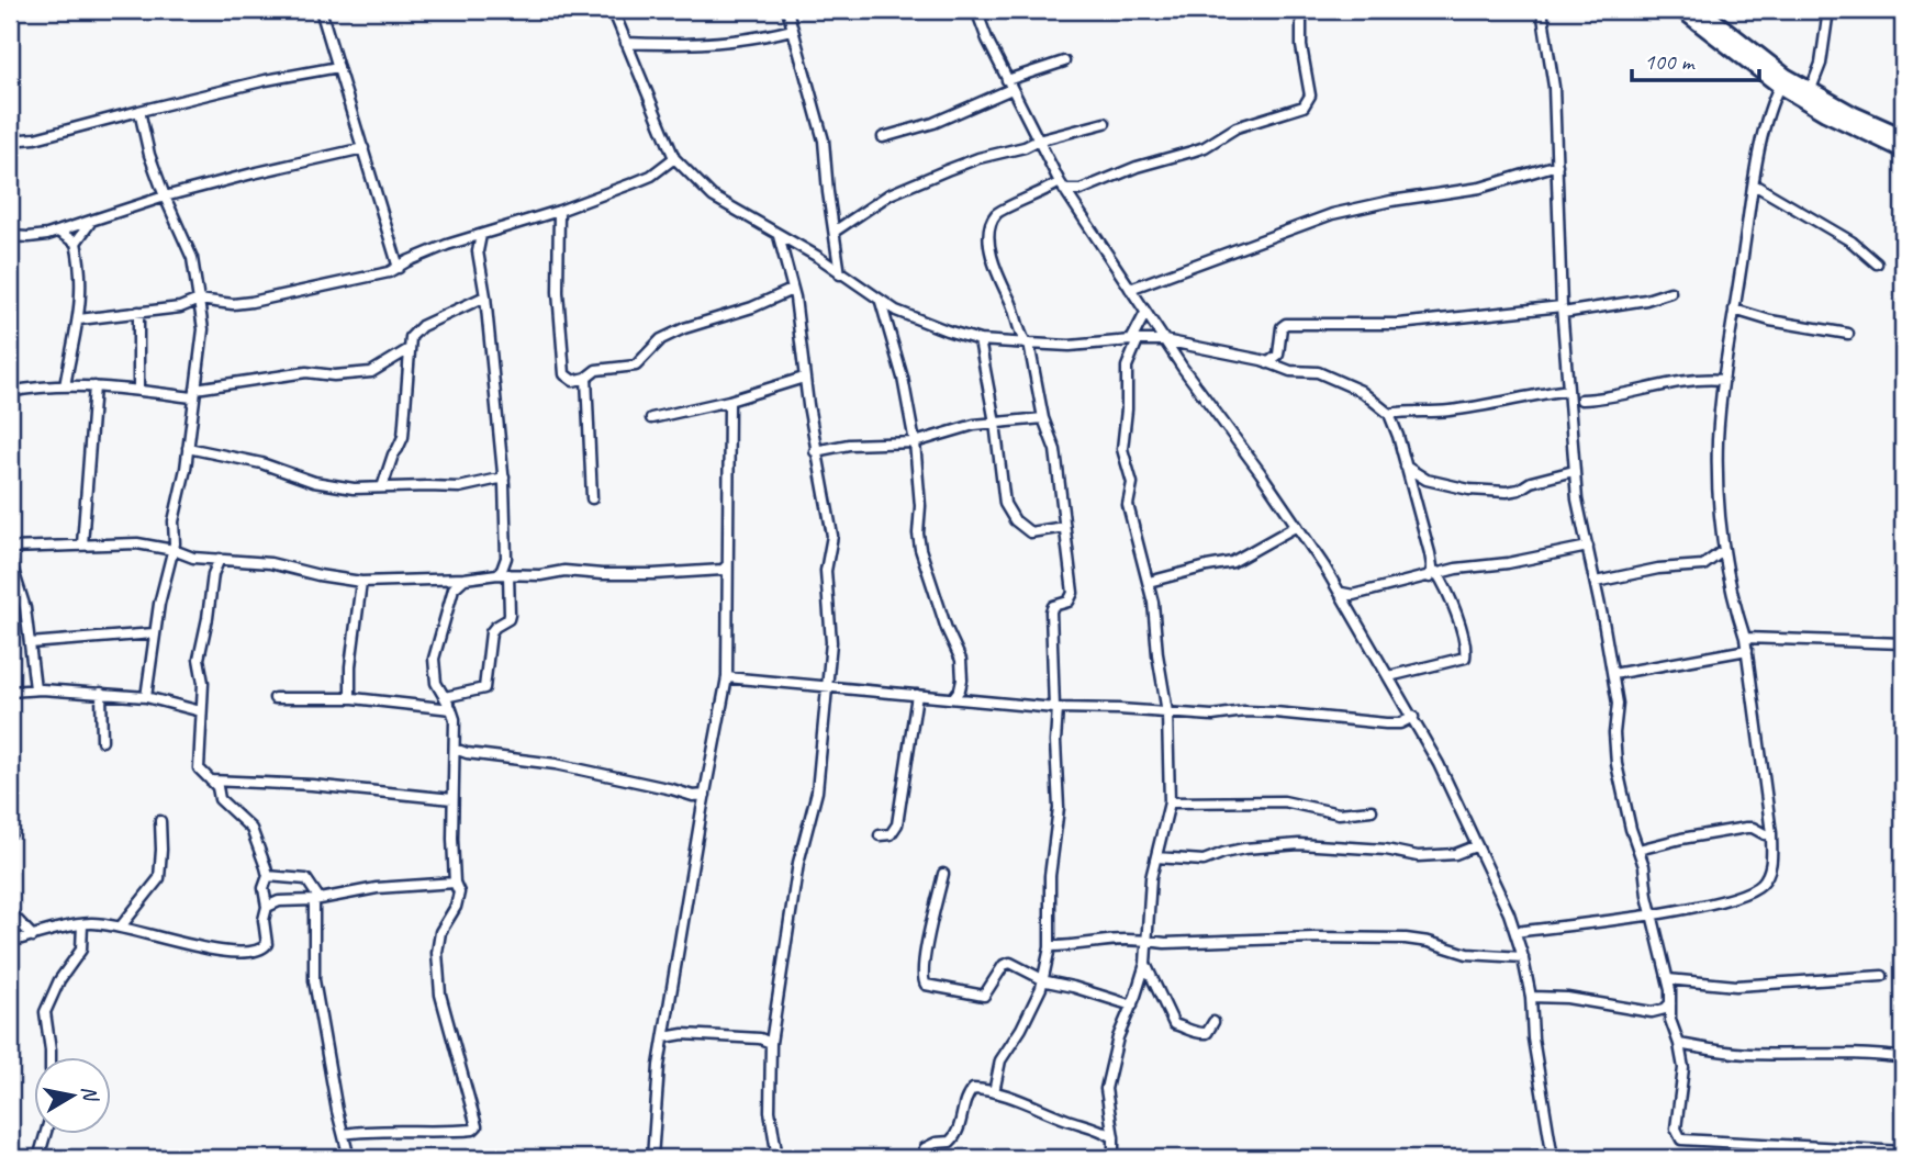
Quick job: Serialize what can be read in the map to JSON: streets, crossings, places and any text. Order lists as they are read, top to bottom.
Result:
{
  "scale_bar": "100 m",
  "north": "right"
}
